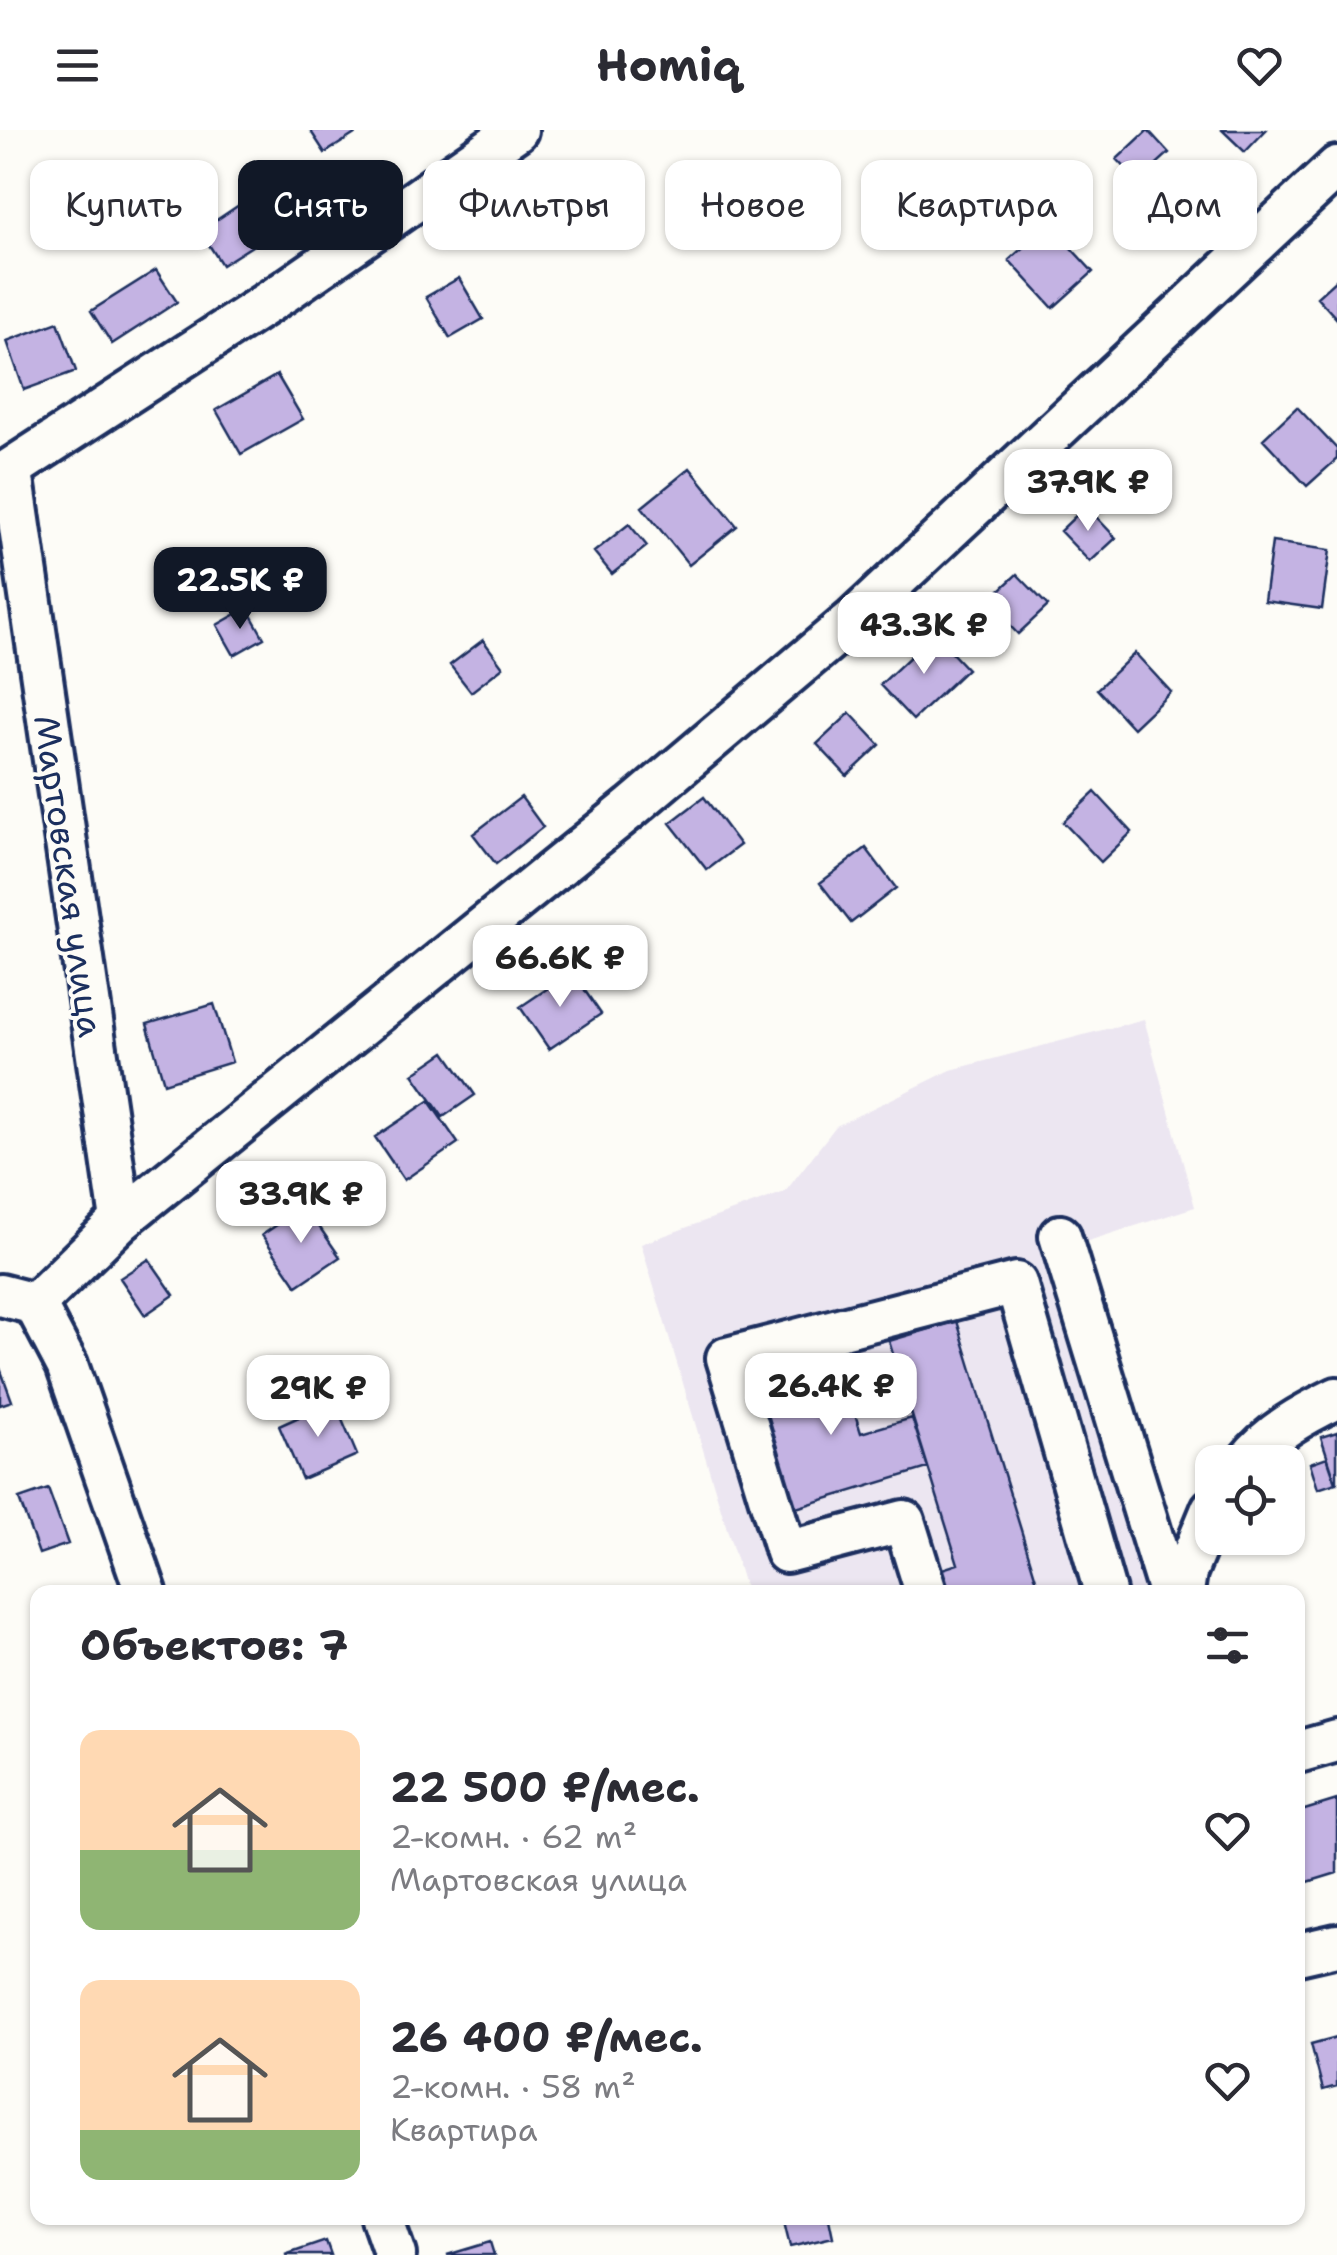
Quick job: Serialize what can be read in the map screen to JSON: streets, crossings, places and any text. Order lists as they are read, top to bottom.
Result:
{
  "streets": {
    "street": ["Мартовская улица"]
  },
  "page": {
    "header": "Homiq",
    "chip": [
      "Купить",
      "Снять",
      "Фильтры",
      "Новое",
      "Квартира",
      "Дом"
    ],
    "price": [
      "37.9K ₽",
      "22.5K ₽",
      "43.3K ₽",
      "66.6K ₽",
      "33.9K ₽",
      "26.4K ₽",
      "29K ₽"
    ],
    "heading": "Объектов: 7",
    "list": [
      {
        "name": "22 500 ₽/мес.",
        "note": "2-комн. · 62 m² · Мартовская улица"
      },
      {
        "name": "26 400 ₽/мес.",
        "note": "2-комн. · 58 m² · Квартира"
      }
    ]
  }
}
